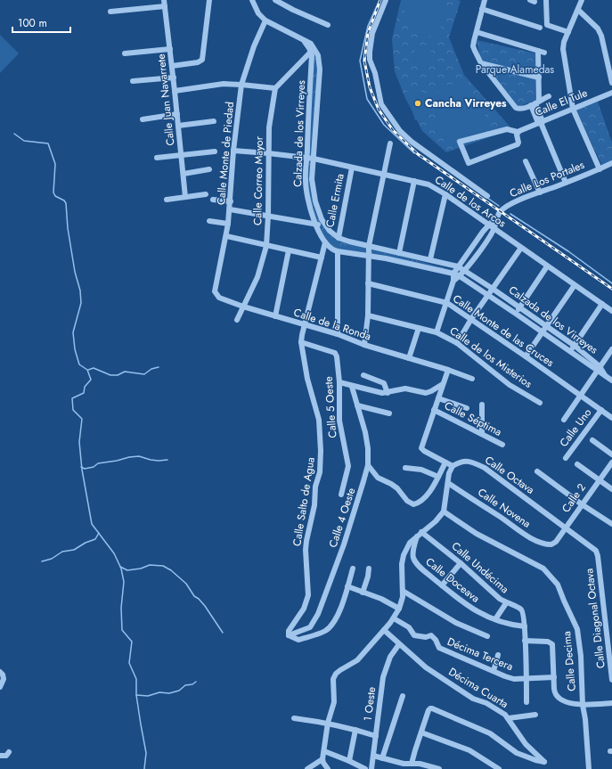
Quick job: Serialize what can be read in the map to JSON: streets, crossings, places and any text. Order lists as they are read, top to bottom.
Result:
{
  "streets": {
    "street": [
      "Calle Juan Navarrete",
      "Calle El Tule",
      "Calzada de los Virreyes",
      "Calle Monte de Piedad",
      "Calle Los Portales",
      "Calle Correo Mayor",
      "Calle Ermita",
      "Calle de los Arcos",
      "Calle de la Ronda",
      "Calle Monte de las Cruces",
      "Calle de los Misterios",
      "Calle 5 Oeste",
      "Calle Séptima",
      "Calle Uno",
      "Calle Octava",
      "Calle 2",
      "Calle Salto de Agua",
      "Calle Novena",
      "Calle 4 Oeste",
      "Calle Undécima",
      "Calle Doceava",
      "Calle Diagonal Octava",
      "Décima Tercera",
      "Calle Decima",
      "Décima Cuarta",
      "1 Oeste"
    ]
  },
  "crossings": [
    ["Calzada de los Virreyes", "Calle Monte de Piedad"],
    ["Calzada de los Virreyes", "Calle Los Portales"],
    ["Calzada de los Virreyes", "Calle Ermita"],
    ["Calzada de los Virreyes", "Calle de los Arcos"],
    ["Calzada de los Virreyes", "Calle Salto de Agua"],
    ["Calle Monte de Piedad", "Calle de los Arcos"],
    ["Calle Monte de Piedad", "Calle de la Ronda"],
    ["Calle Los Portales", "Calle de los Arcos"],
    ["Calle Correo Mayor", "Calle de los Arcos"],
    ["Calle Correo Mayor", "Calle de la Ronda"],
    ["Calle Ermita", "Calle de los Arcos"],
    ["Calle de la Ronda", "Calle Salto de Agua"],
    ["Calle Monte de las Cruces", "Calle Uno"],
    ["Calle 5 Oeste", "Calle Salto de Agua"],
    ["Calle Octava", "Calle 2"],
    ["Calle Octava", "Calle Diagonal Octava"],
    ["Calle 2", "Calle Novena"],
    ["Calle 2", "Calle Diagonal Octava"],
    ["Calle Salto de Agua", "Calle 4 Oeste"],
    ["Calle Undécima", "Calle Doceava"],
    ["Calle Undécima", "Décima Tercera"],
    ["Décima Cuarta", "1 Oeste"]
  ],
  "parks": ["Parque Alamedas"],
  "places": ["Cancha Virreyes"],
  "scale_bar": "100 m"
}
